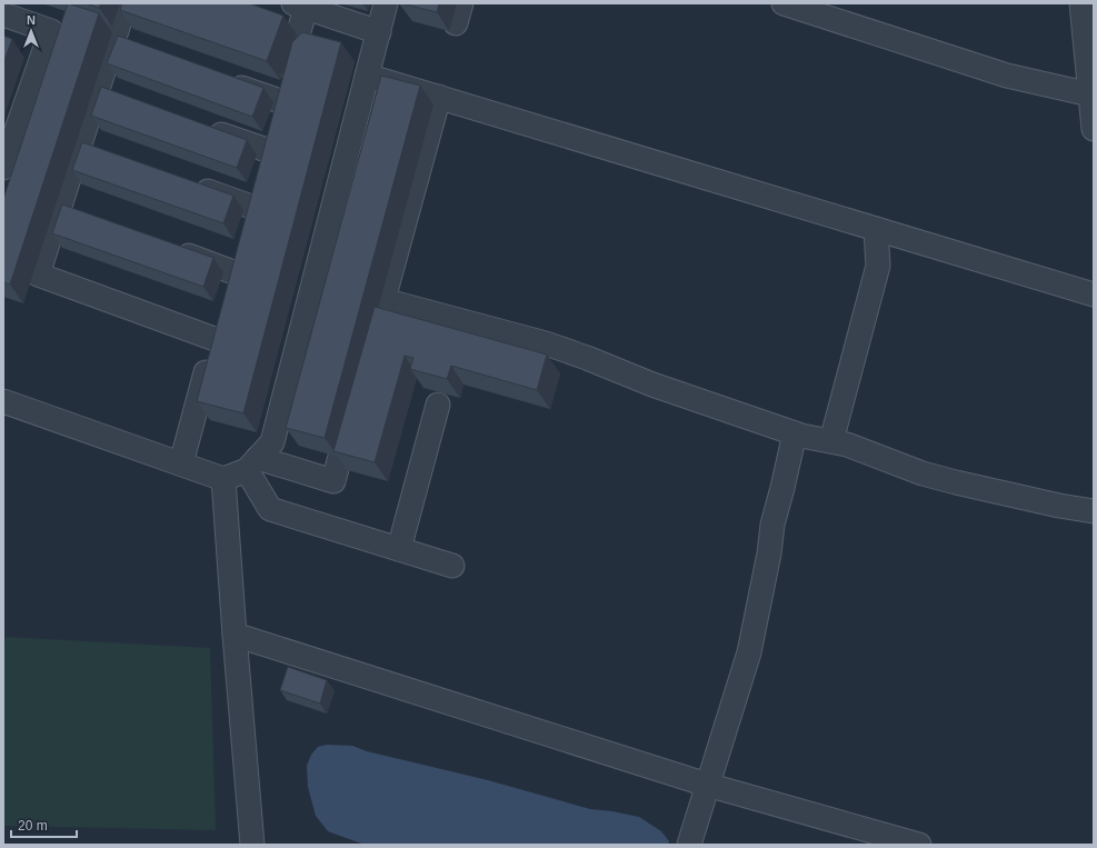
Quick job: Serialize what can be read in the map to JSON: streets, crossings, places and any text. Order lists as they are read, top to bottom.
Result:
{
  "scale_bar": "20 m",
  "north": "top"
}
